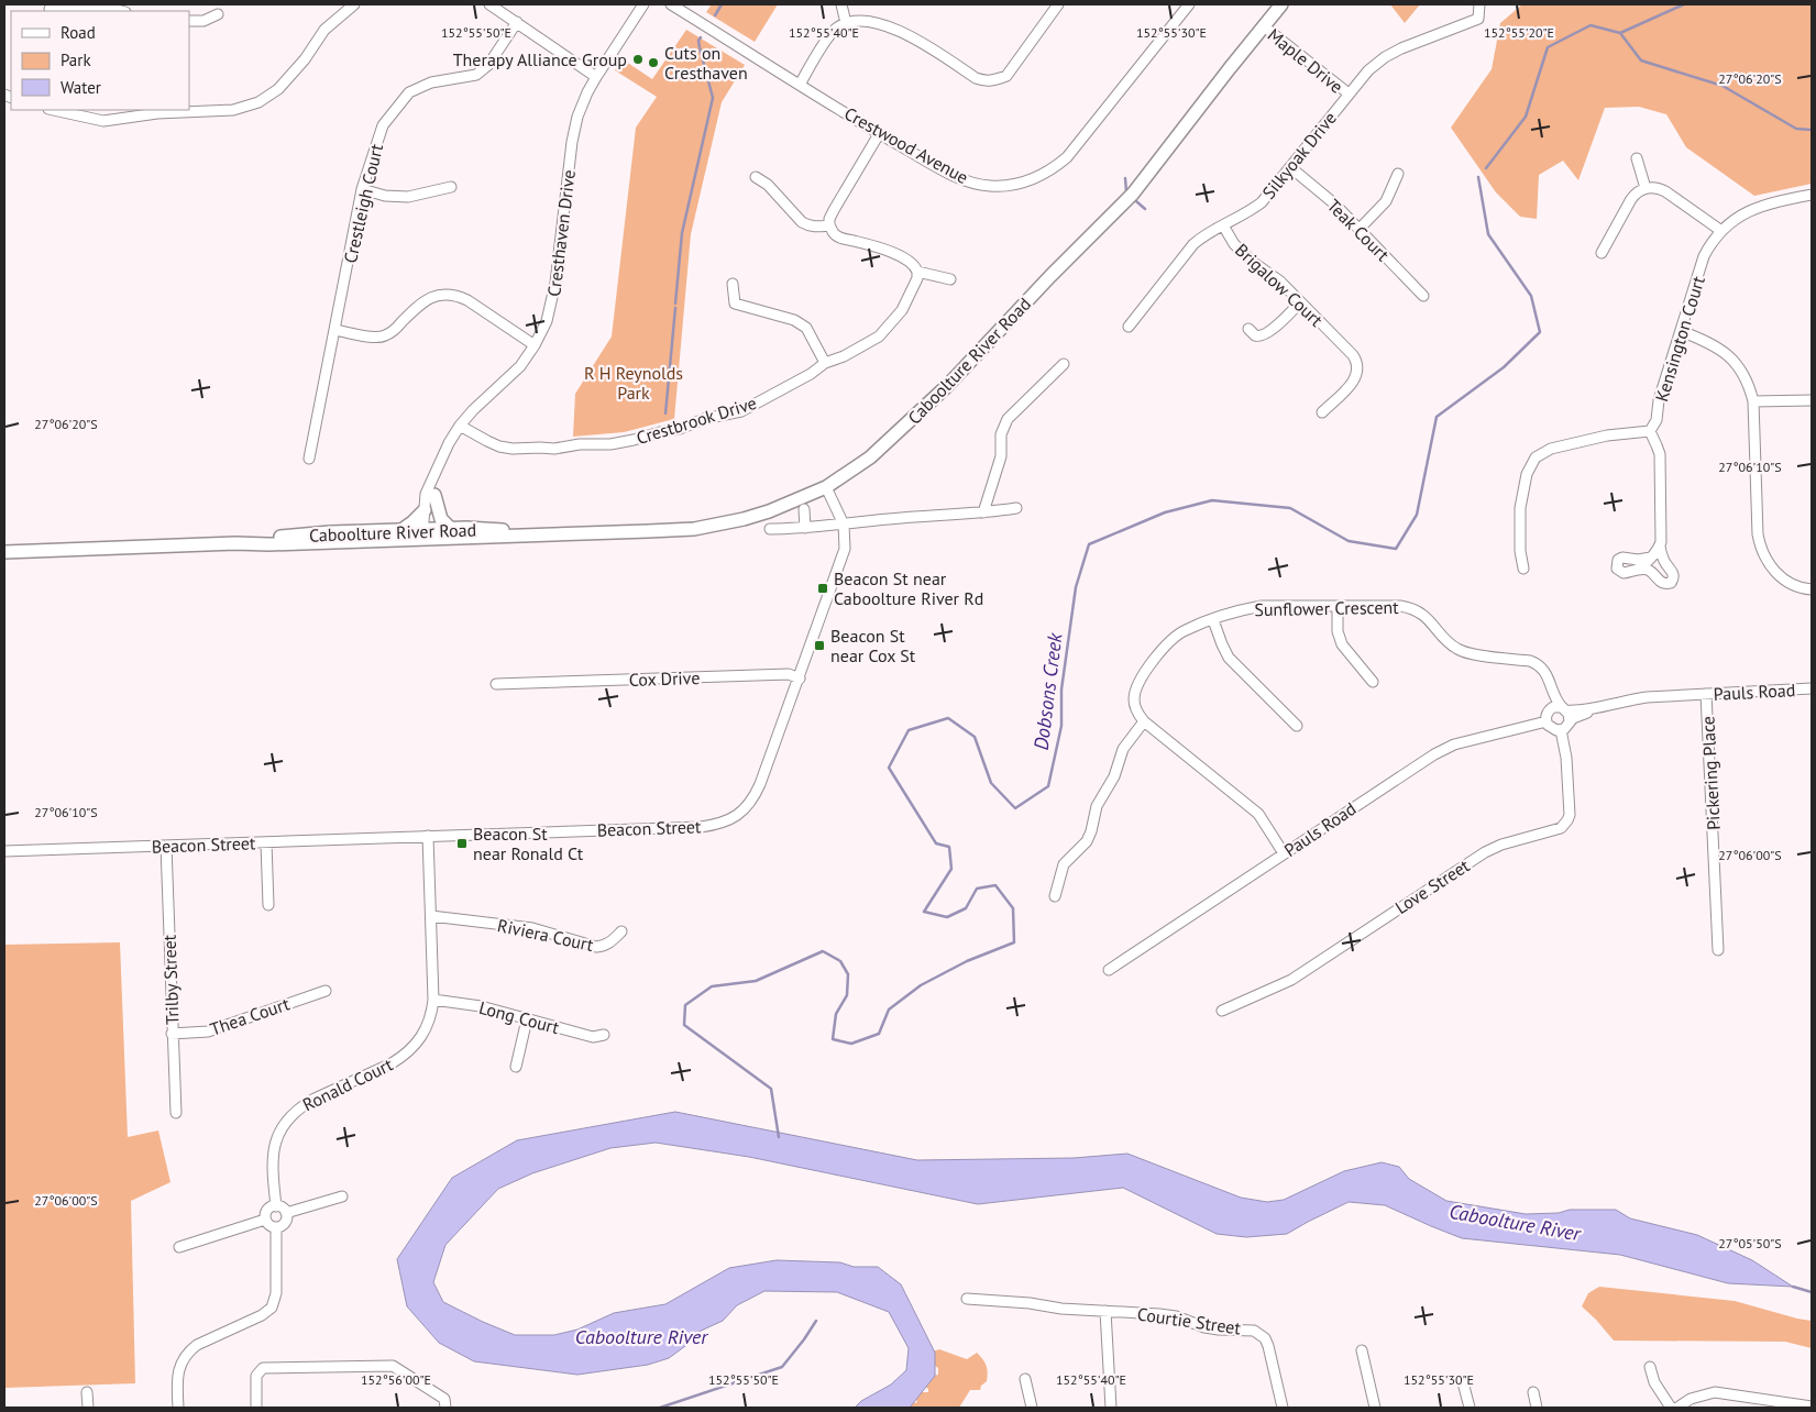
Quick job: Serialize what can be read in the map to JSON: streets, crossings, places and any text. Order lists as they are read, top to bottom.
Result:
{
  "streets": {
    "main road": ["Caboolture River Road"],
    "street": [
      "Maple Drive",
      "Crestwood Avenue",
      "Silkyoak Drive",
      "Crestleigh Court",
      "Teak Court",
      "Cresthaven Drive",
      "Brigalow Court",
      "Kensington Court",
      "Crestbrook Drive",
      "Sunflower Crescent",
      "Cox Drive",
      "Pauls Road",
      "Pickering Place",
      "Beacon Street",
      "Love Street",
      "Riviera Court",
      "Trilby Street",
      "Thea Court",
      "Long Court",
      "Ronald Court",
      "Courtie Street"
    ]
  },
  "crossings": [
    ["Maple Drive", "Silkyoak Drive"],
    ["Maple Drive", "Caboolture River Road"],
    ["Silkyoak Drive", "Teak Court"],
    ["Silkyoak Drive", "Brigalow Court"],
    ["Cresthaven Drive", "Caboolture River Road"],
    ["Cresthaven Drive", "Crestbrook Drive"],
    ["Caboolture River Road", "Beacon Street"],
    ["Sunflower Crescent", "Pauls Road"],
    ["Sunflower Crescent", "Love Street"],
    ["Cox Drive", "Beacon Street"],
    ["Pauls Road", "Pickering Place"],
    ["Pauls Road", "Love Street"],
    ["Beacon Street", "Trilby Street"],
    ["Beacon Street", "Ronald Court"],
    ["Riviera Court", "Ronald Court"],
    ["Trilby Street", "Thea Court"],
    ["Long Court", "Ronald Court"]
  ],
  "water": ["Dobsons Creek", "Caboolture River"],
  "parks": ["R H Reynolds Park"],
  "places": {
    "other": ["Therapy Alliance Group", "Cuts on Cresthaven"],
    "transit": ["Beacon St near Caboolture River Rd", "Beacon St near Cox St", "Beacon St near Ronald Ct"]
  },
  "legend": ["Road", "Park", "Water"],
  "coordinates": [
    "152°55'50\"E",
    "152°55'40\"E",
    "152°55'30\"E",
    "152°55'20\"E",
    "27°06'20\"S",
    "27°06'10\"S",
    "27°06'00\"S",
    "27°05'50\"S",
    "152°56'00\"E"
  ]
}
